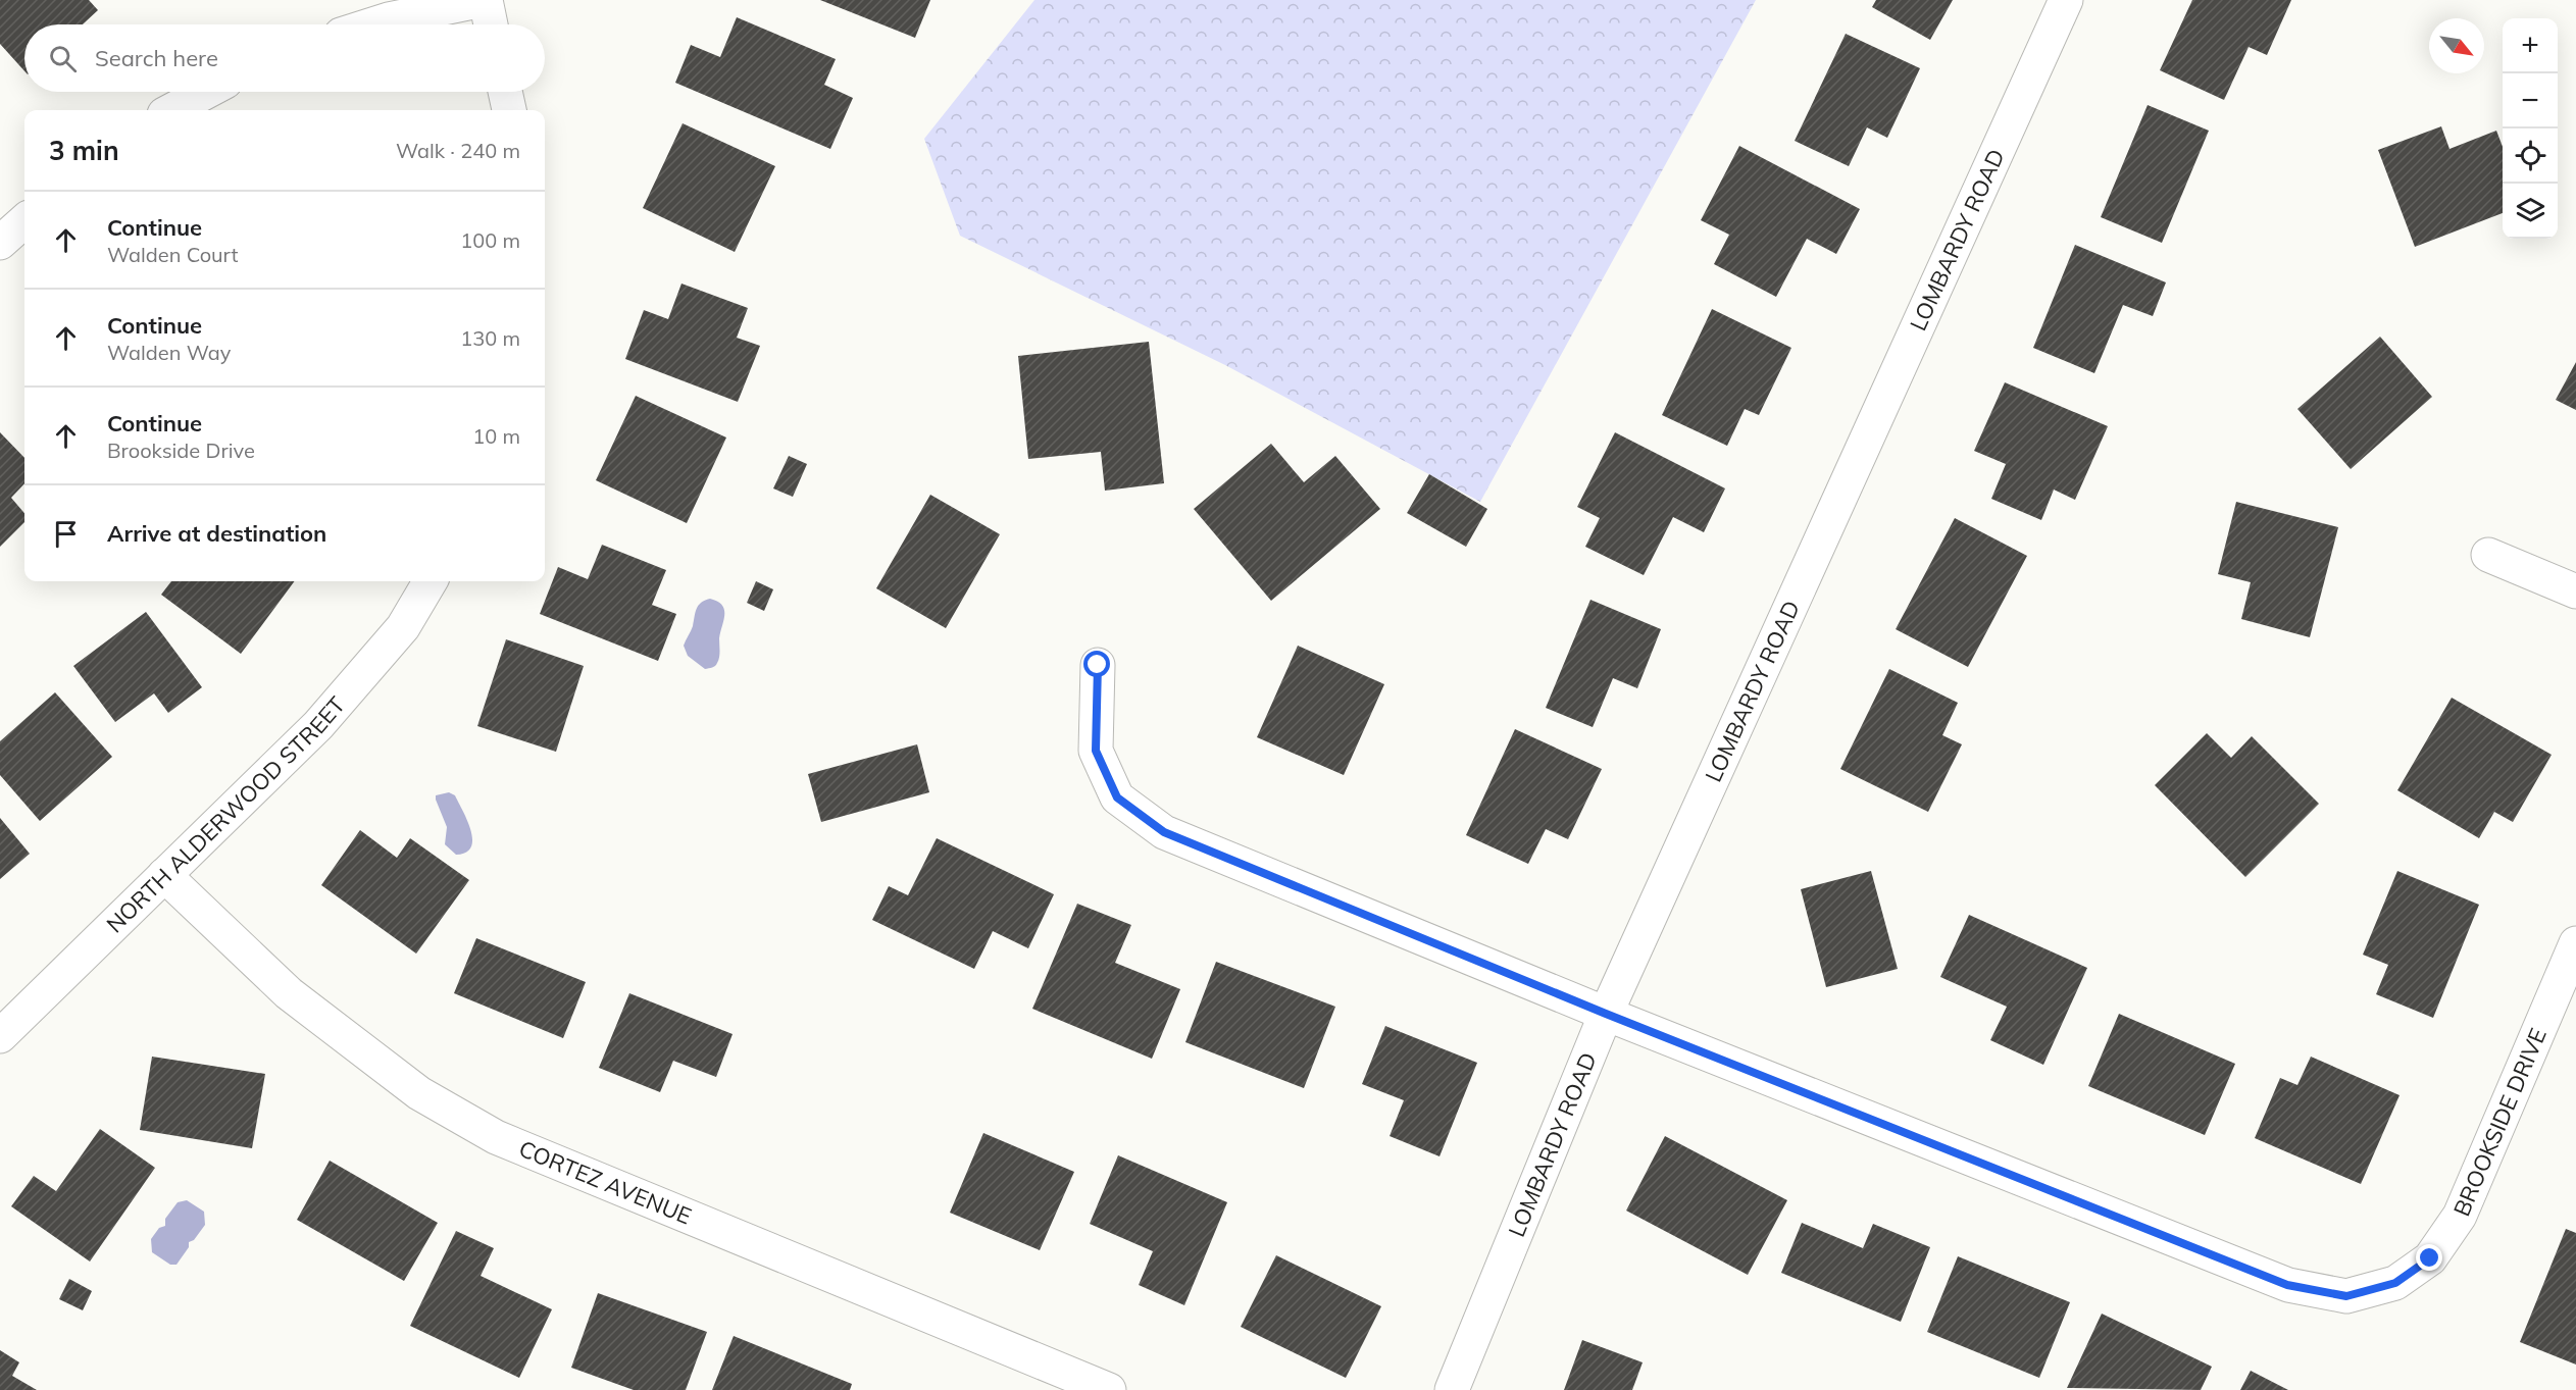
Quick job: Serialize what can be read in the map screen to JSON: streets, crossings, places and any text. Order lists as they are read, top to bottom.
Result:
{
  "streets": {
    "street": [
      "LOMBARDY ROAD",
      "NORTH ALDERWOOD STREET",
      "BROOKSIDE DRIVE",
      "CORTEZ AVENUE"
    ]
  },
  "crossings": [
    ["LOMBARDY ROAD", "BROOKSIDE DRIVE"],
    ["NORTH ALDERWOOD STREET", "CORTEZ AVENUE"]
  ],
  "north": "bottom right",
  "page": {
    "map_buttons": ["+", "−"],
    "search": "Search here",
    "heading": ["3 min", "Walk · 240 m"],
    "list": [
      ["Continue", "Walden Court", "100 m"],
      ["Continue", "Walden Way", "130 m"],
      ["Continue", "Brookside Drive", "10 m"],
      "Arrive at destination"
    ]
  }
}
